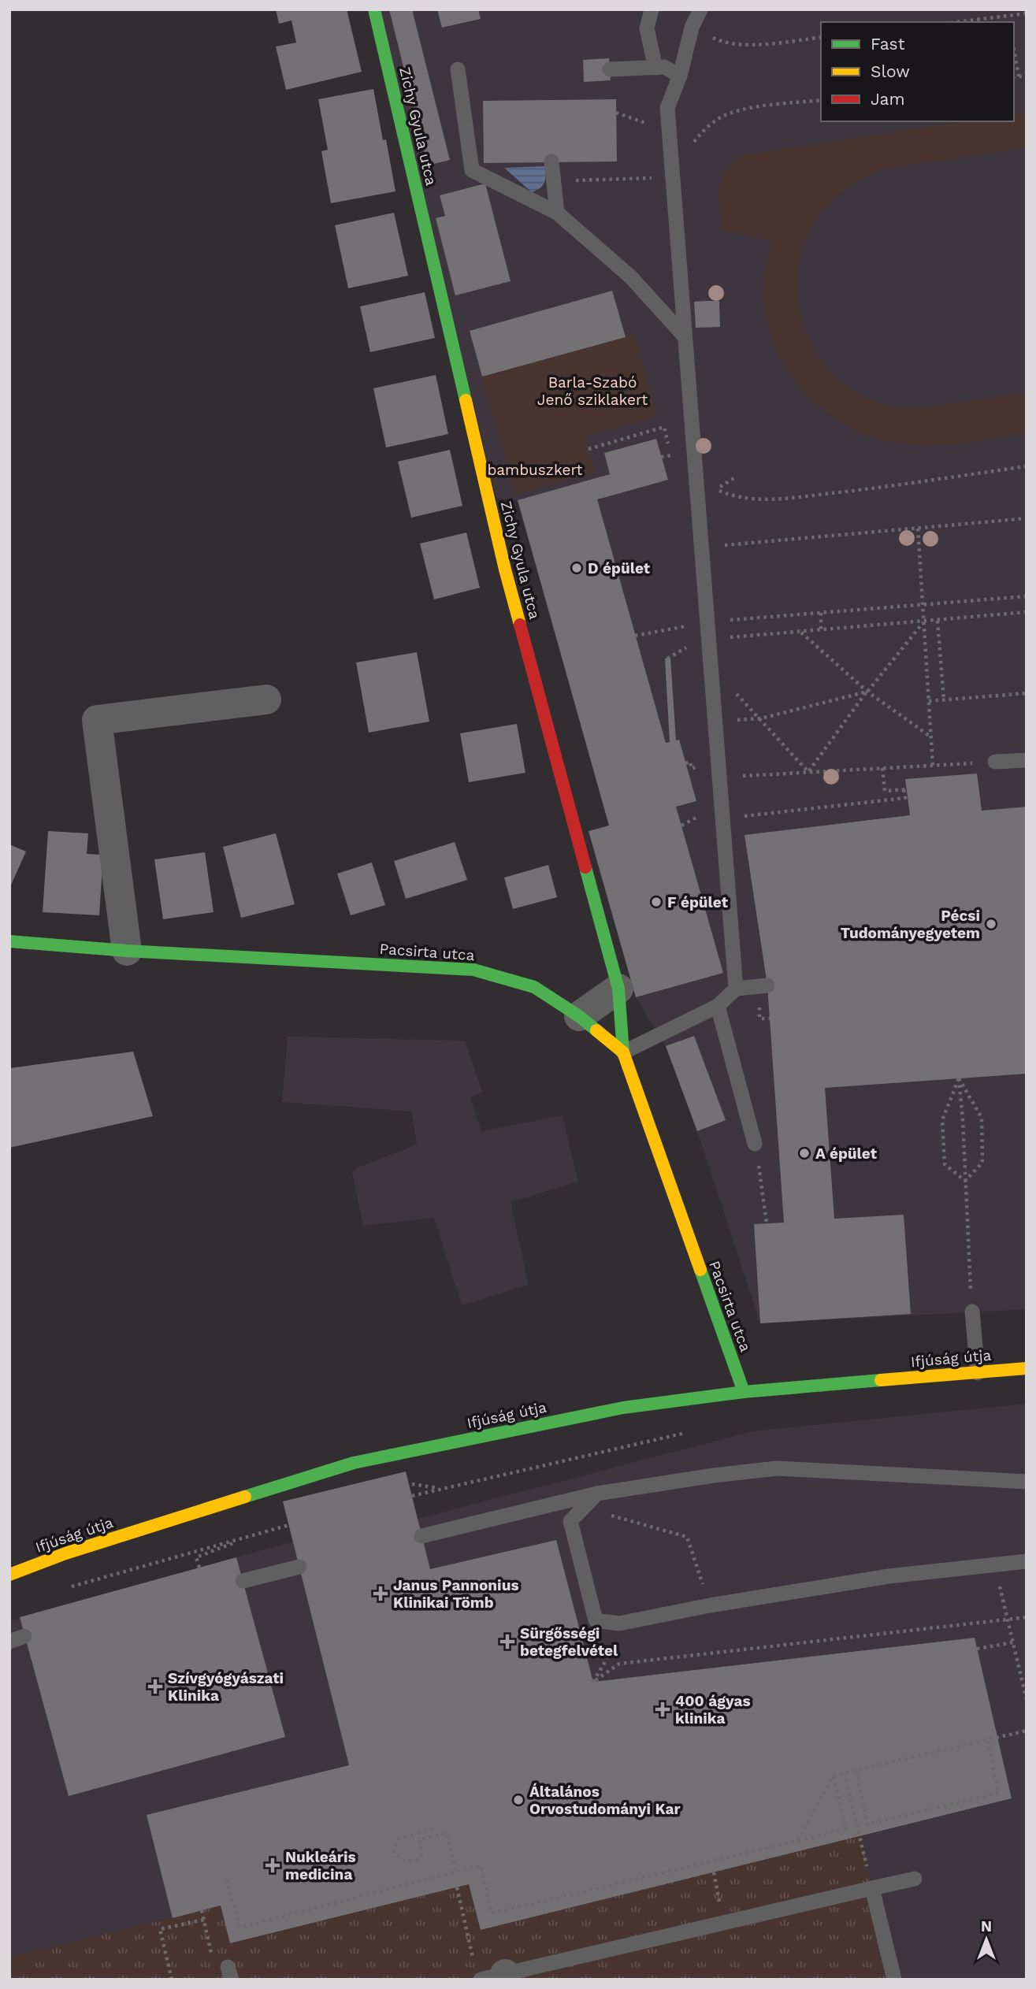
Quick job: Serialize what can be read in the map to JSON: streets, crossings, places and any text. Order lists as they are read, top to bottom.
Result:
{
  "streets": {
    "street": ["Zichy Gyula utca", "Pacsirta utca", "Ifjúság útja"]
  },
  "crossings": [
    ["Zichy Gyula utca", "Pacsirta utca"],
    ["Pacsirta utca", "Ifjúság útja"]
  ],
  "parks": ["Barla-Szabó Jenő sziklakert", "bambuszkert"],
  "places": {
    "other": [
      "D épület",
      "F épület",
      "Pécsi Tudományegyetem",
      "A épület",
      "Általános Orvostudományi Kar"
    ],
    "health": [
      "Janus Pannonius Klinikai Tömb",
      "Sürgősségi betegfelvétel",
      "Szívgyógyászati Klinika",
      "400 ágyas klinika",
      "Nukleáris medicina"
    ]
  },
  "legend": ["Fast", "Slow", "Jam"],
  "north": "top"
}
